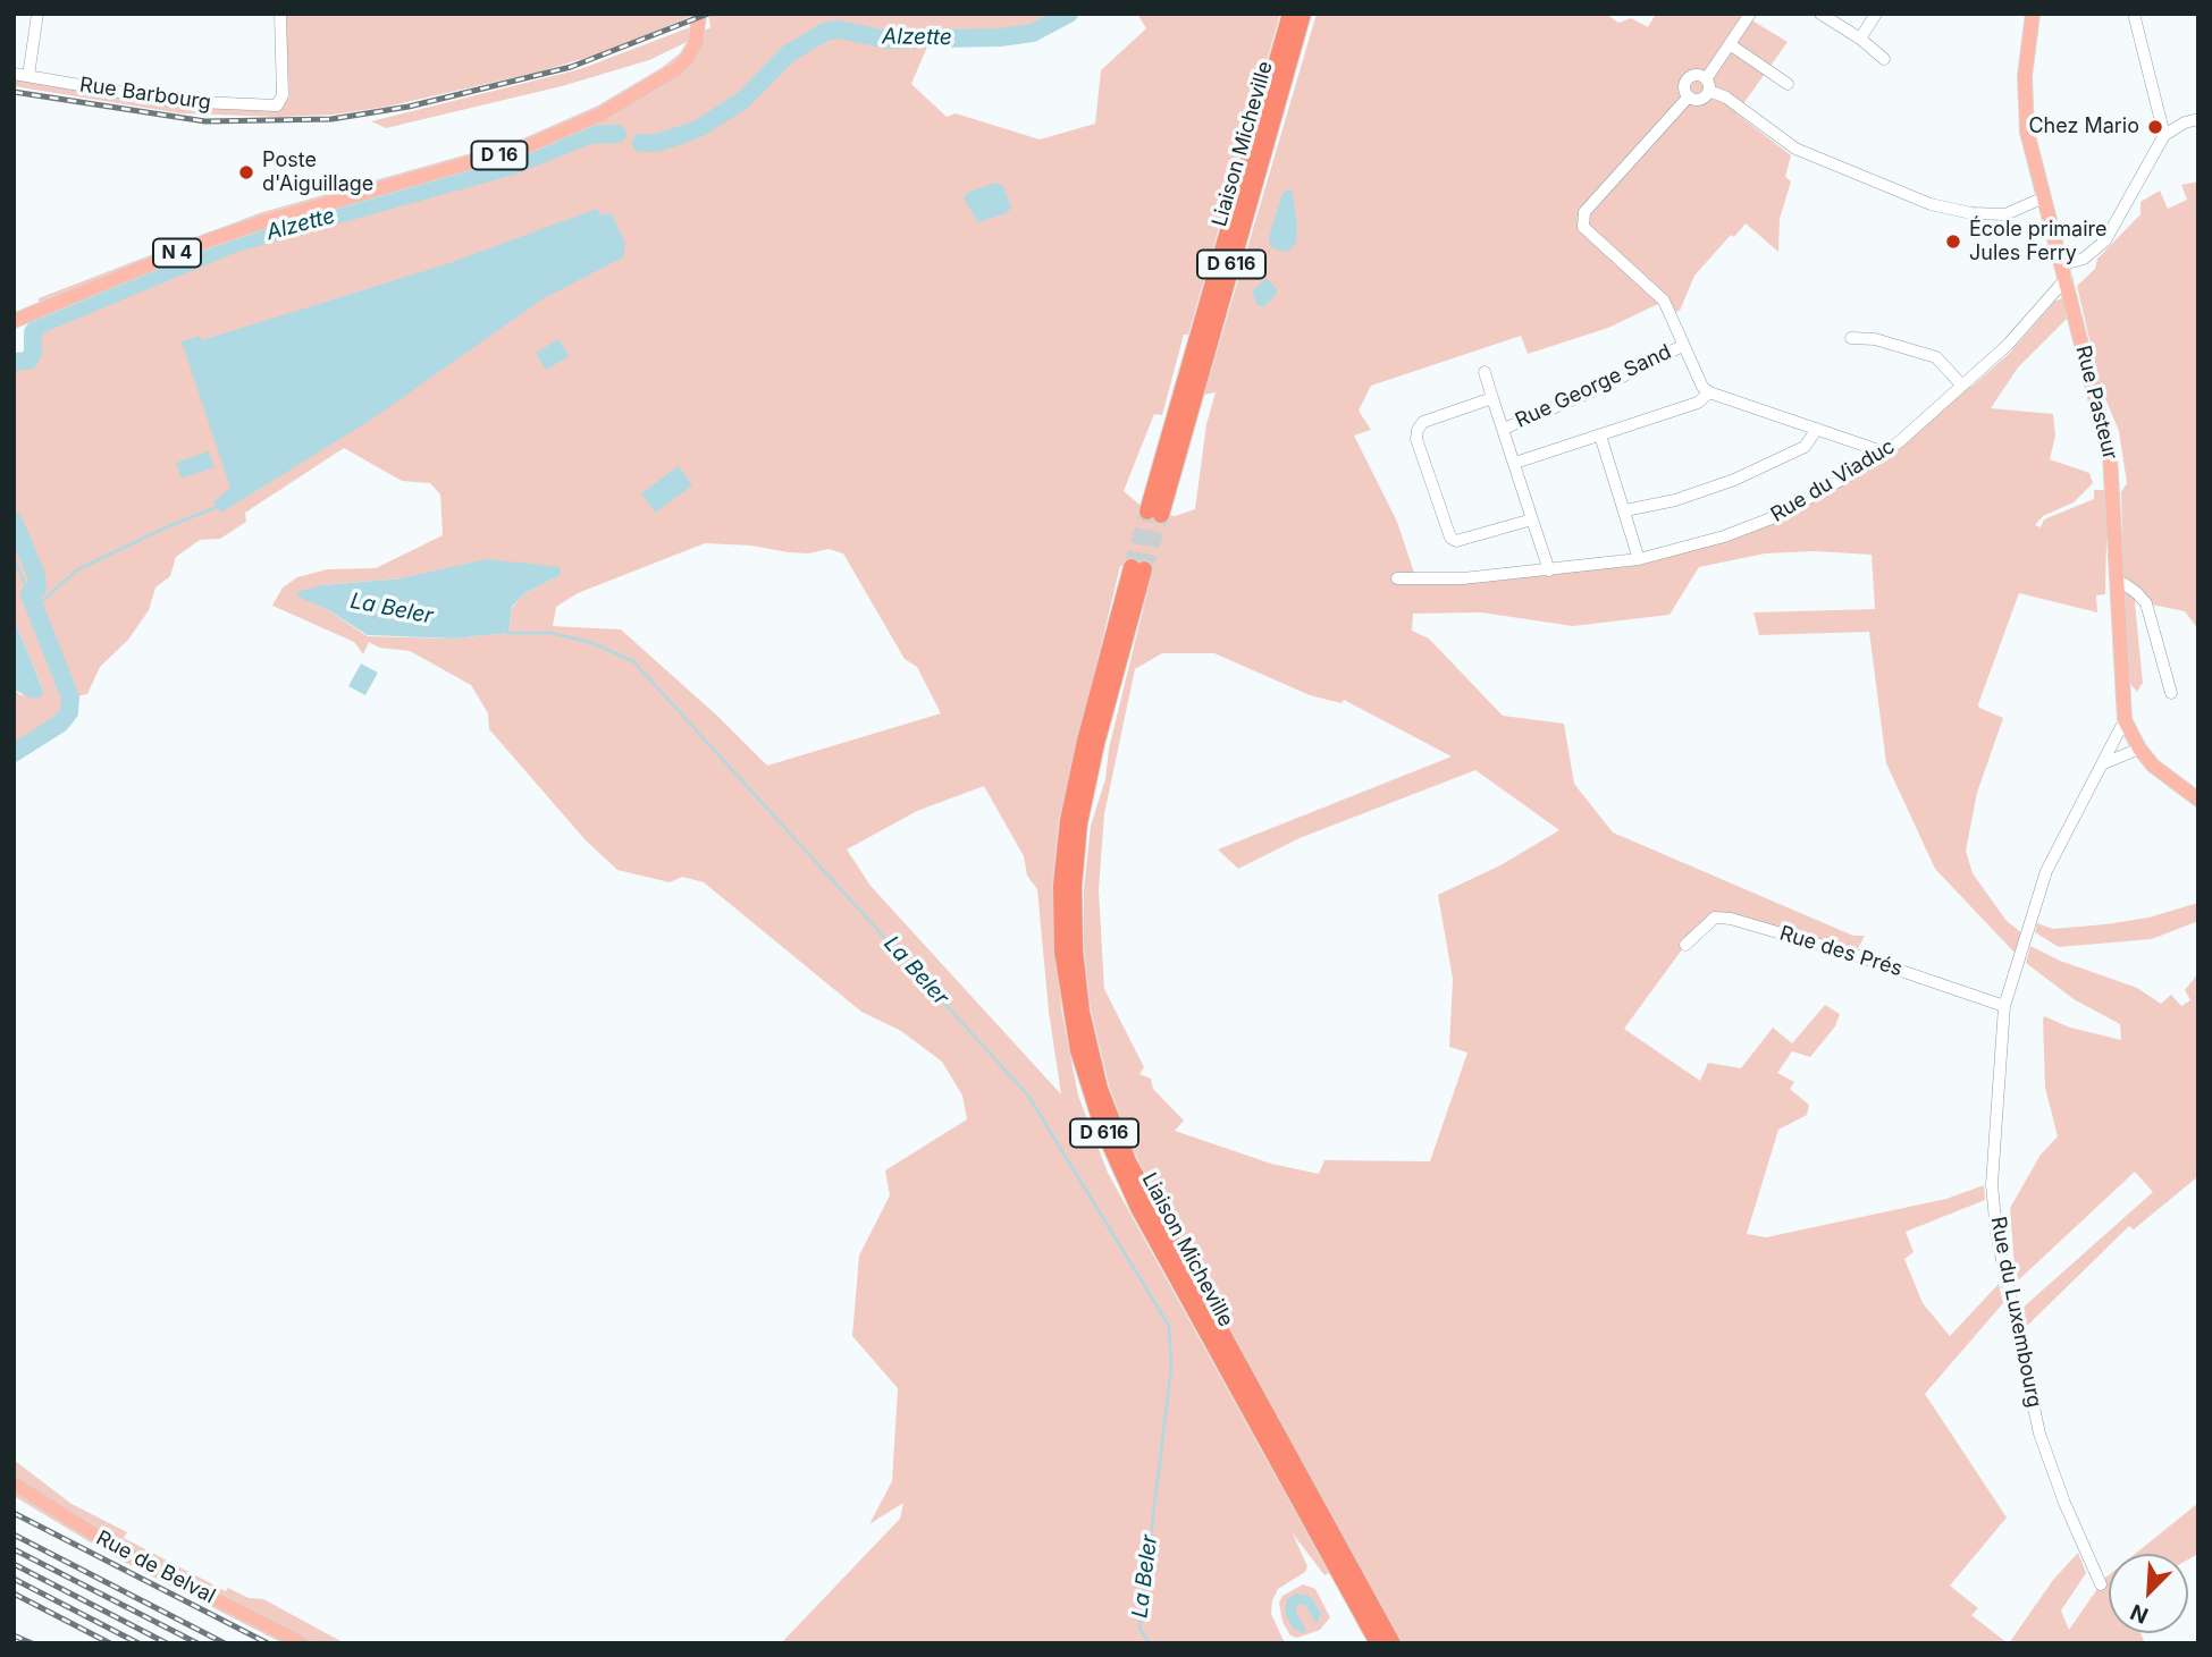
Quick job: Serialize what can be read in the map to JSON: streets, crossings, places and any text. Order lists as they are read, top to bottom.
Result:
{
  "streets": {
    "highway": ["Liaison Micheville", "D 616"],
    "main road": [
      "D 16",
      "N 4",
      "Rue Pasteur",
      "Rue de Belval"
    ],
    "street": [
      "Rue Barbourg",
      "Rue George Sand",
      "Rue du Viaduc",
      "Rue des Prés",
      "Rue du Luxembourg"
    ]
  },
  "crossings": [
    ["D 16", "N 4"],
    ["Rue George Sand", "Rue du Viaduc"],
    ["Rue Pasteur", "Rue du Viaduc"],
    ["Rue Pasteur", "Rue du Luxembourg"],
    ["Rue des Prés", "Rue du Luxembourg"]
  ],
  "water": ["Alzette", "La Beler"],
  "places": ["Chez Mario", "Poste d'Aiguillage", "École primaire Jules Ferry"],
  "north": "bottom left"
}
